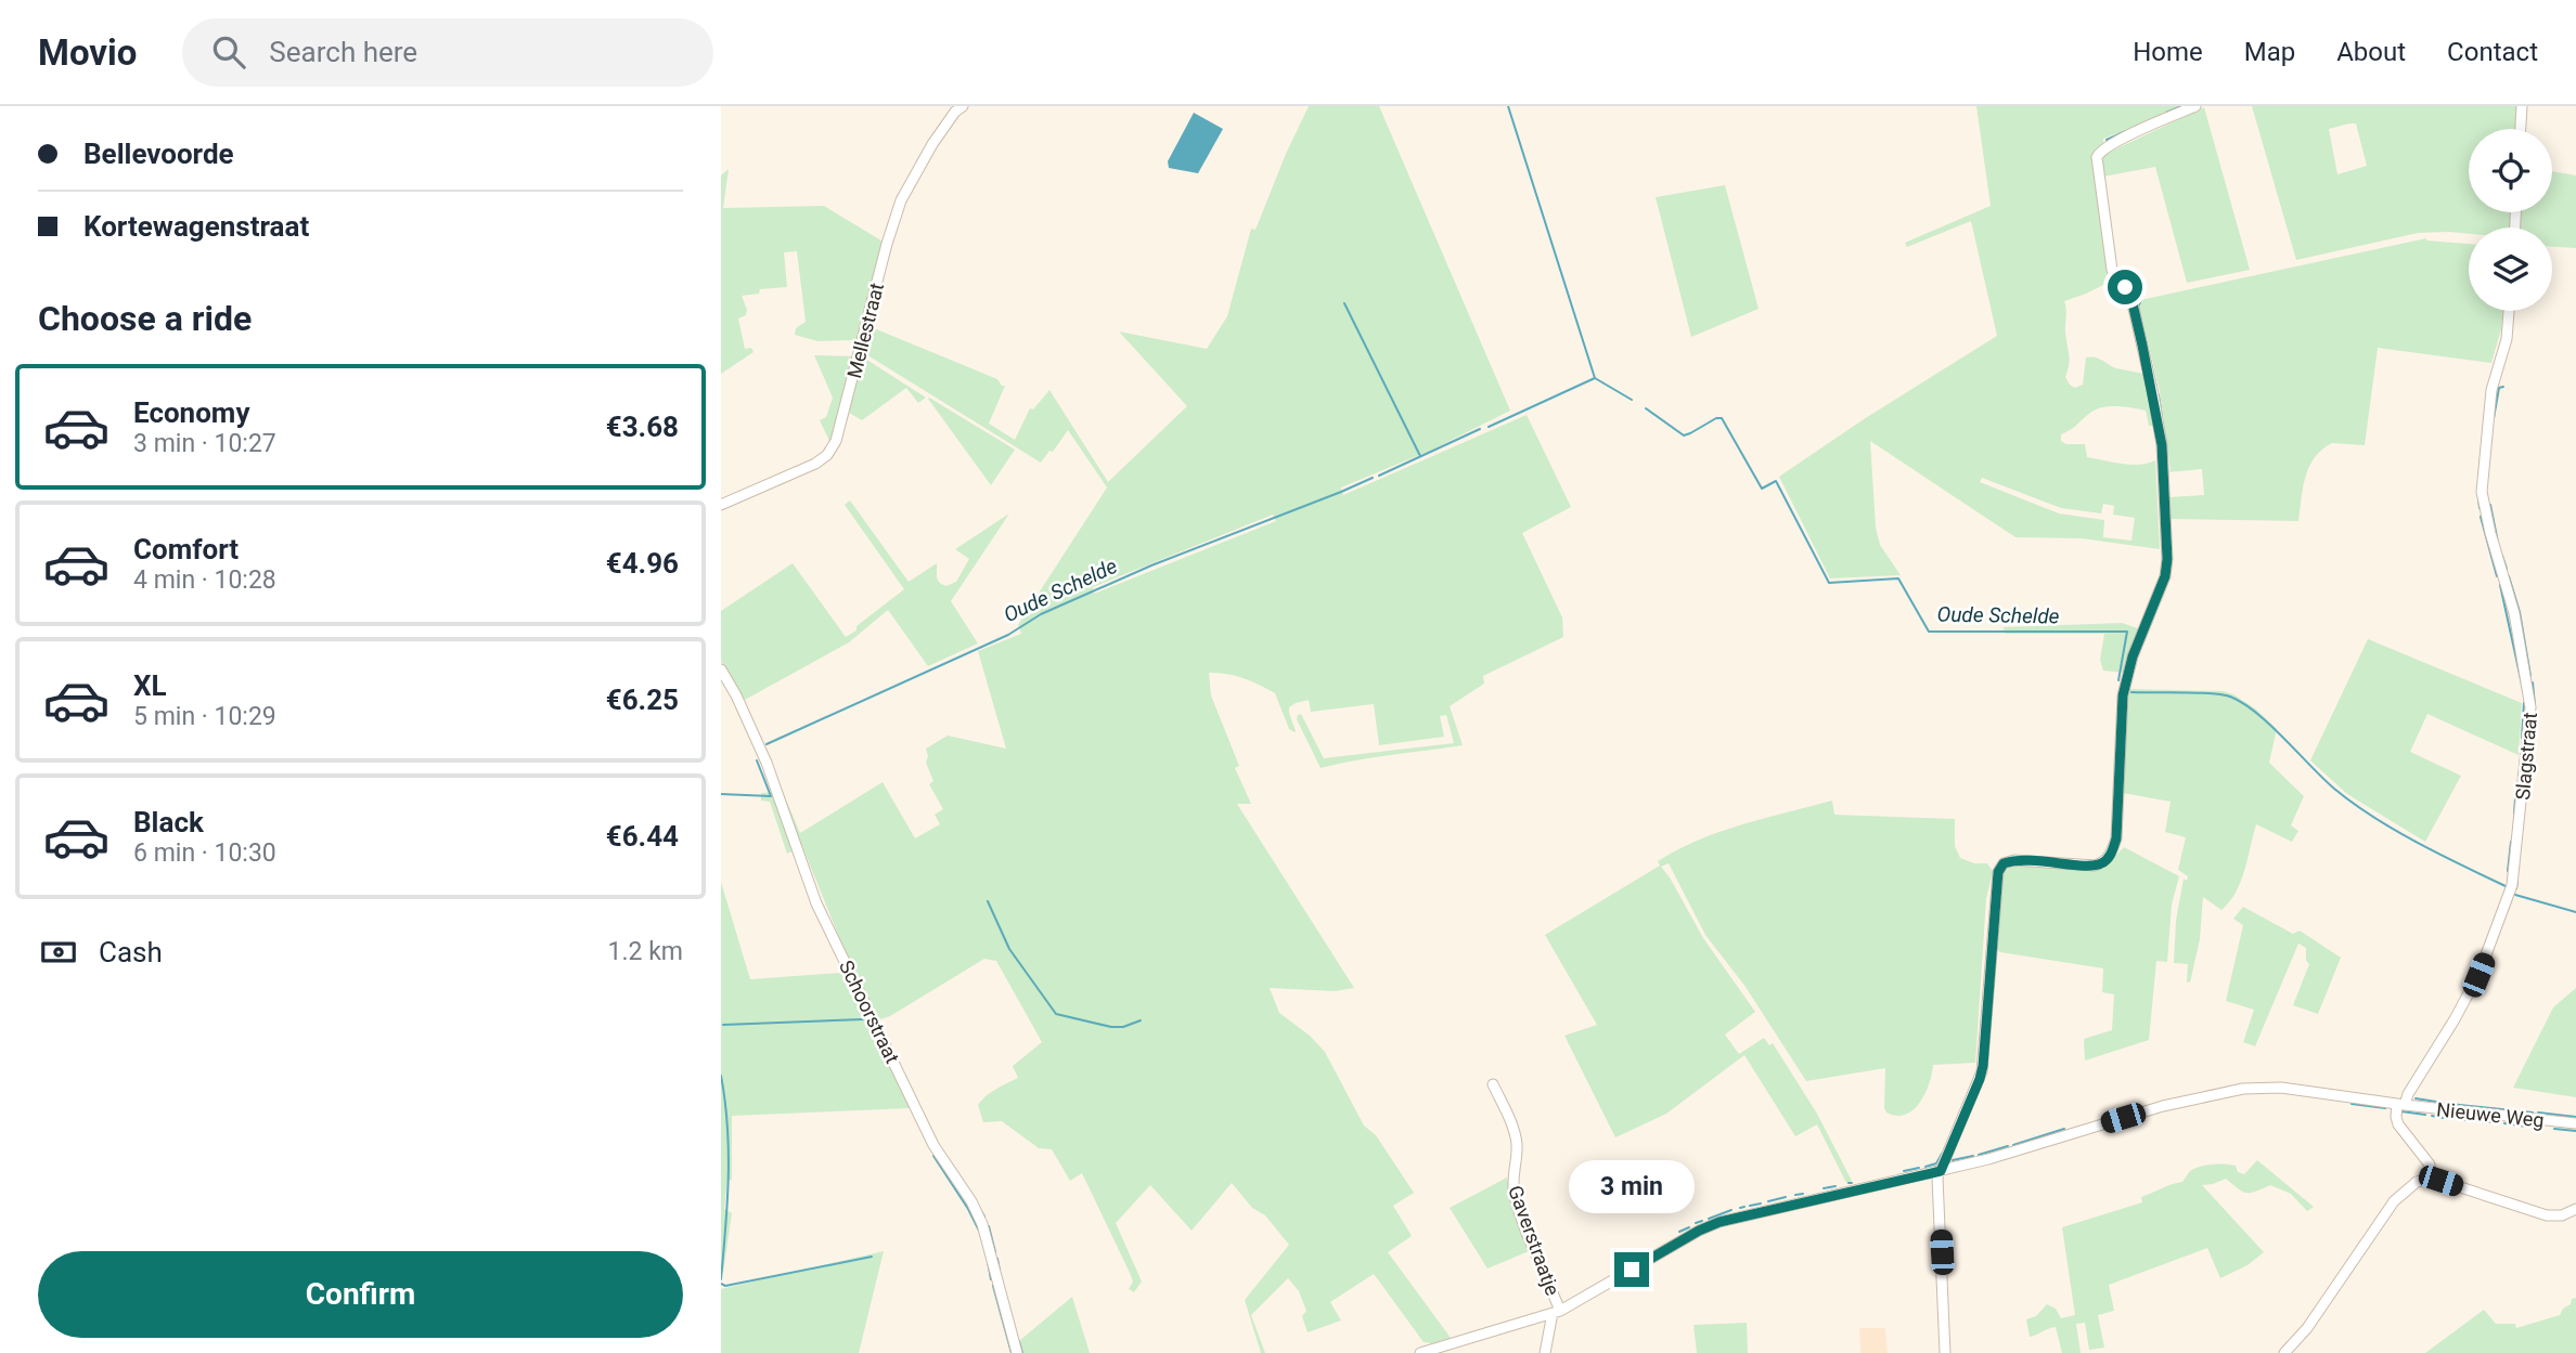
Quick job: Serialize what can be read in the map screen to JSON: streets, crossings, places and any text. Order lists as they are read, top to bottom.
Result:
{
  "streets": {
    "street": [
      "Mellestraat",
      "Slagstraat",
      "Schoorstraat",
      "Nieuwe Weg",
      "Gaverstraatje"
    ]
  },
  "crossings": [
    ["Slagstraat", "Nieuwe Weg"],
    ["Nieuwe Weg", "Gaverstraatje"]
  ],
  "water": ["Oude Schelde"],
  "page": {
    "header": "Movio",
    "search": "Search here",
    "nav": [
      "Home",
      "Map",
      "About",
      "Contact"
    ],
    "banner": ["Bellevoorde", "Kortewagenstraat"],
    "heading": "Choose a ride",
    "list": [
      {
        "name": "Economy",
        "note": "3 min · 10:27",
        "value": "€3.68"
      },
      {
        "name": "Comfort",
        "note": "4 min · 10:28",
        "value": "€4.96"
      },
      {
        "name": "XL",
        "note": "5 min · 10:29",
        "value": "€6.25"
      },
      {
        "name": "Black",
        "note": "6 min · 10:30",
        "value": "€6.44"
      }
    ],
    "pay": ["Cash", "1.2 km"],
    "bubble": "3 min",
    "buttons": "Confirm"
  }
}
